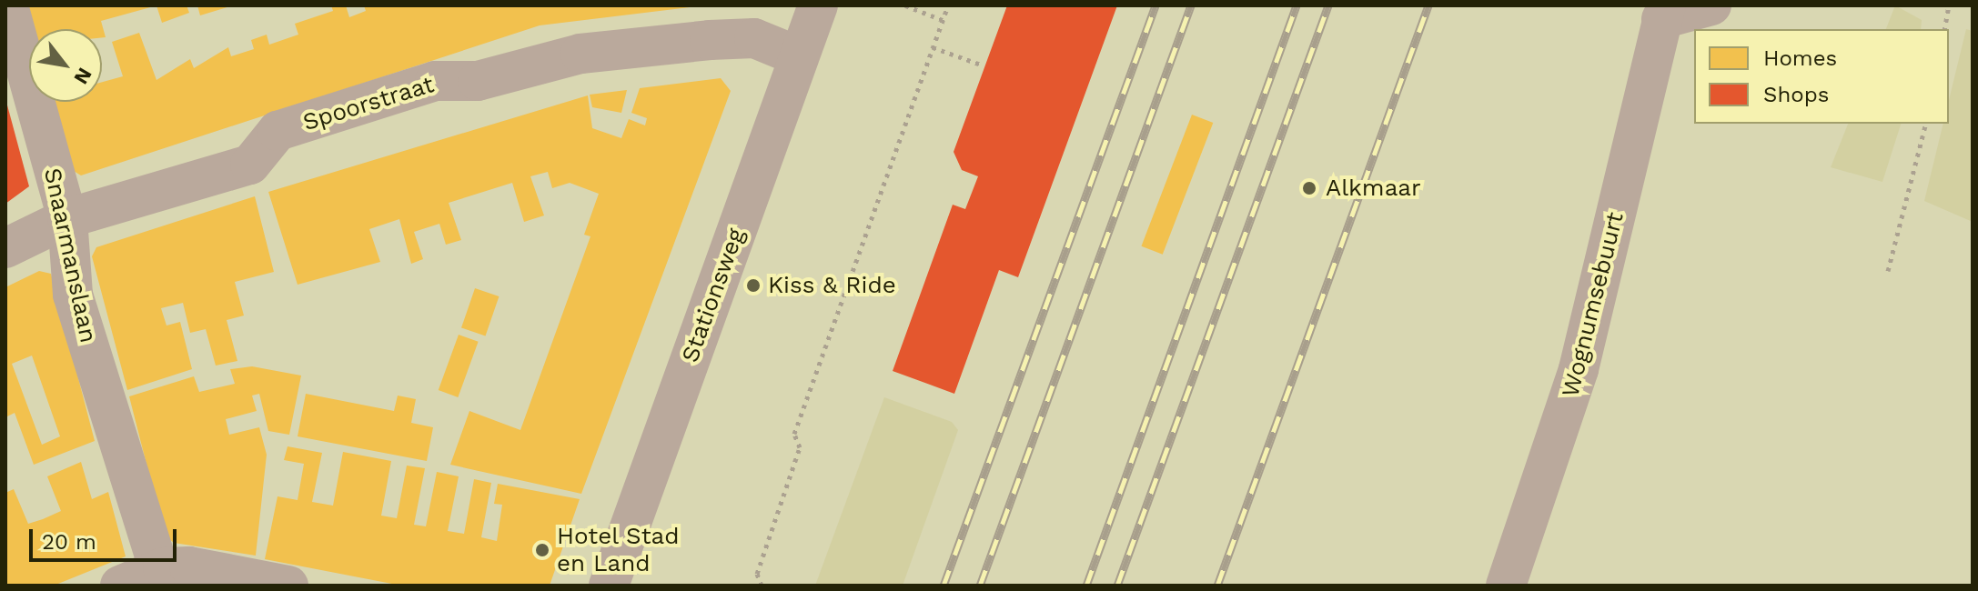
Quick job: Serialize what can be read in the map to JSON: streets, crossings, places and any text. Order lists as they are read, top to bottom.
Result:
{
  "streets": {
    "street": [
      "Spoorstraat",
      "Snaarmanslaan",
      "Stationsweg",
      "Wognumsebuurt"
    ]
  },
  "crossings": [
    ["Spoorstraat", "Snaarmanslaan"],
    ["Spoorstraat", "Stationsweg"]
  ],
  "places": ["Alkmaar", "Kiss & Ride", "Hotel Stad en Land"],
  "legend": ["Homes", "Shops"],
  "scale_bar": "20 m",
  "north": "bottom right"
}
